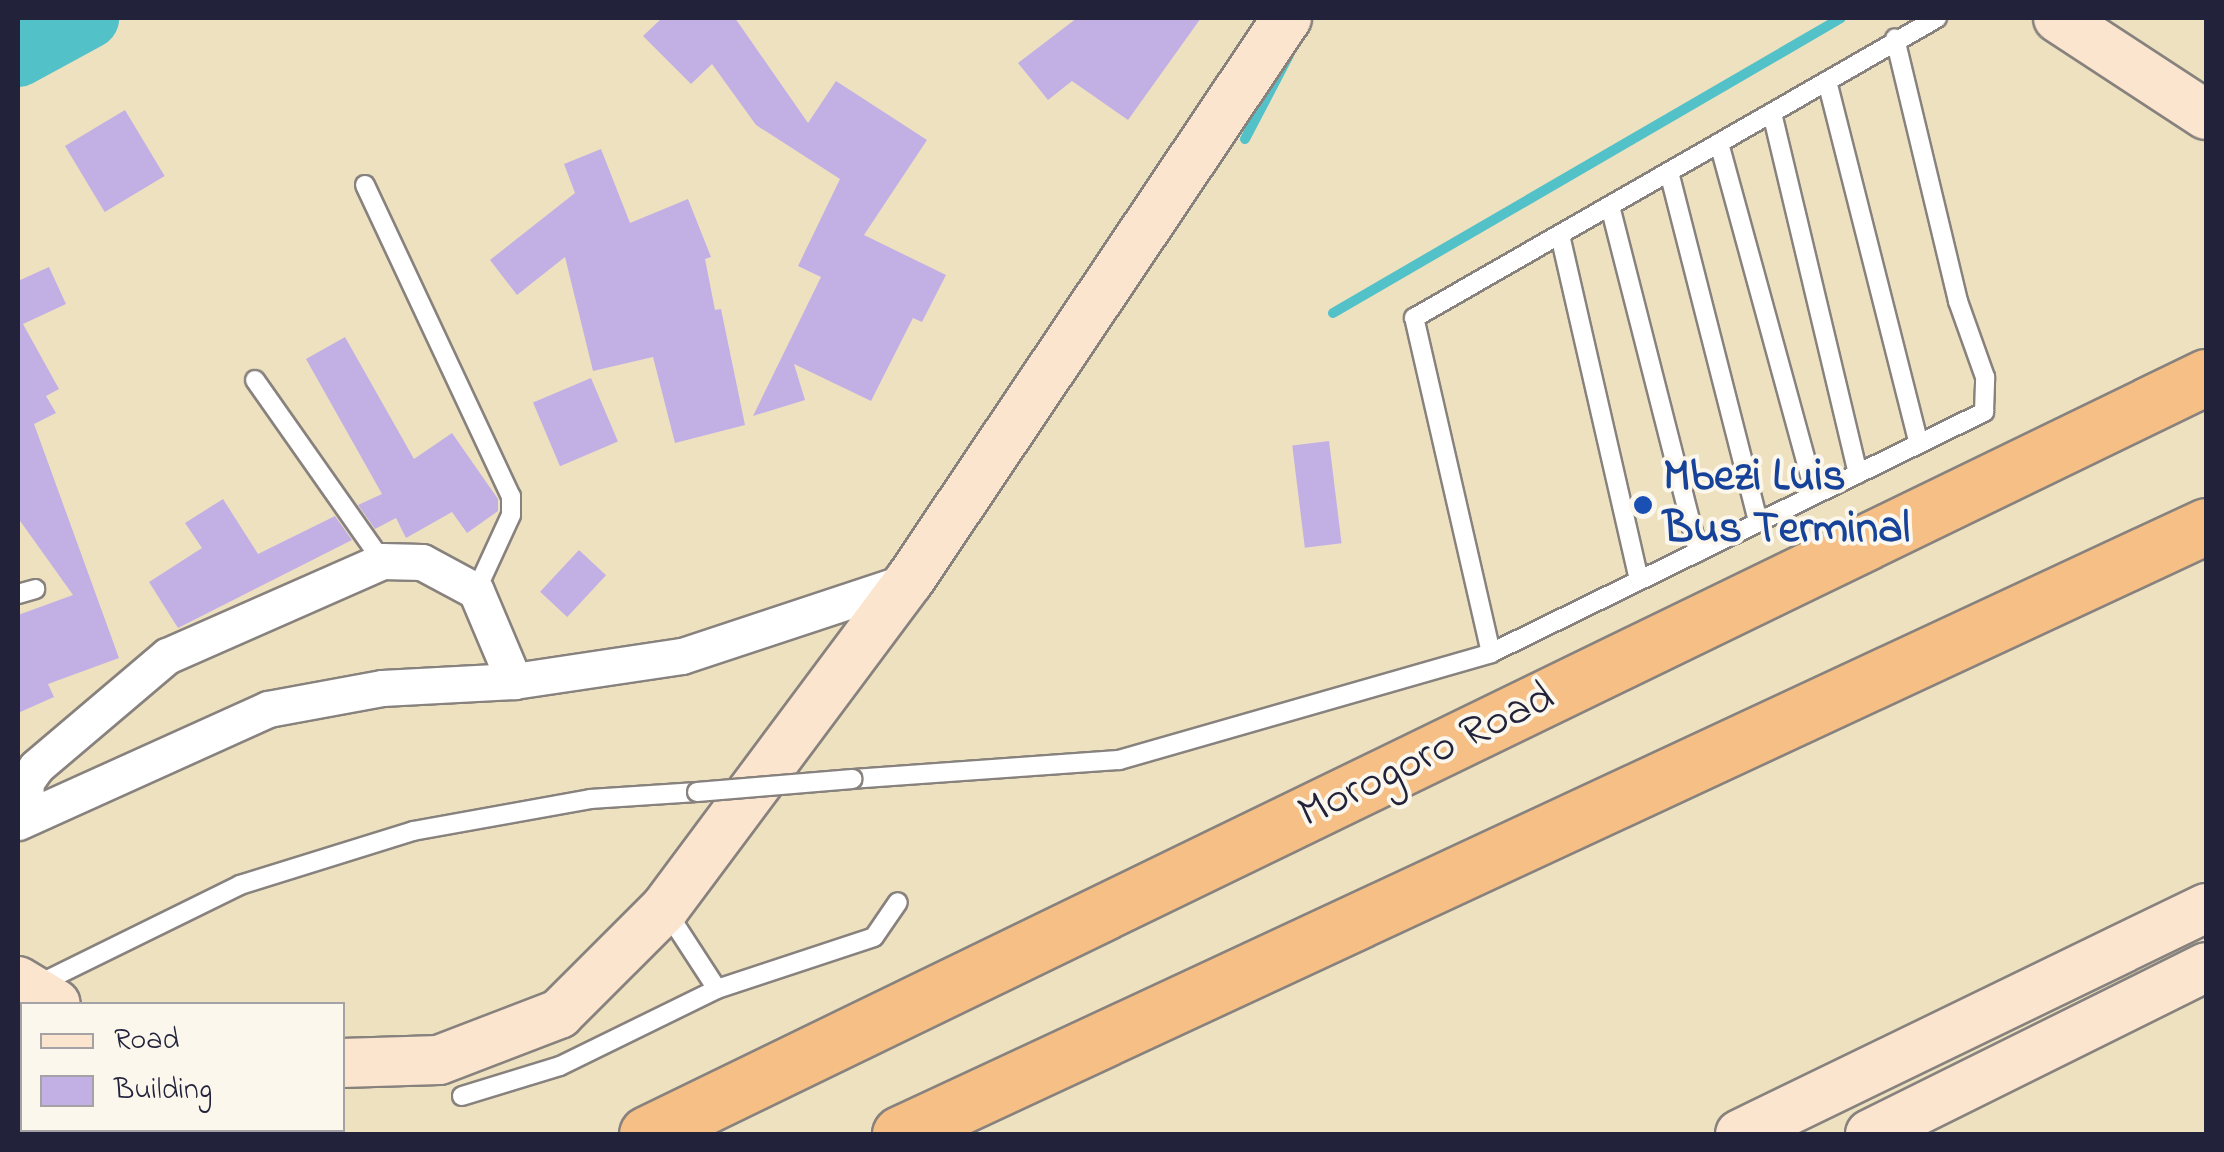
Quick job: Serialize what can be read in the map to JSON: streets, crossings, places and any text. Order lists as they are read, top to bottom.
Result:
{
  "streets": {
    "highway": ["Morogoro Road"]
  },
  "places": ["Mbezi Luis Bus Terminal"],
  "legend": ["Road", "Building"]
}
